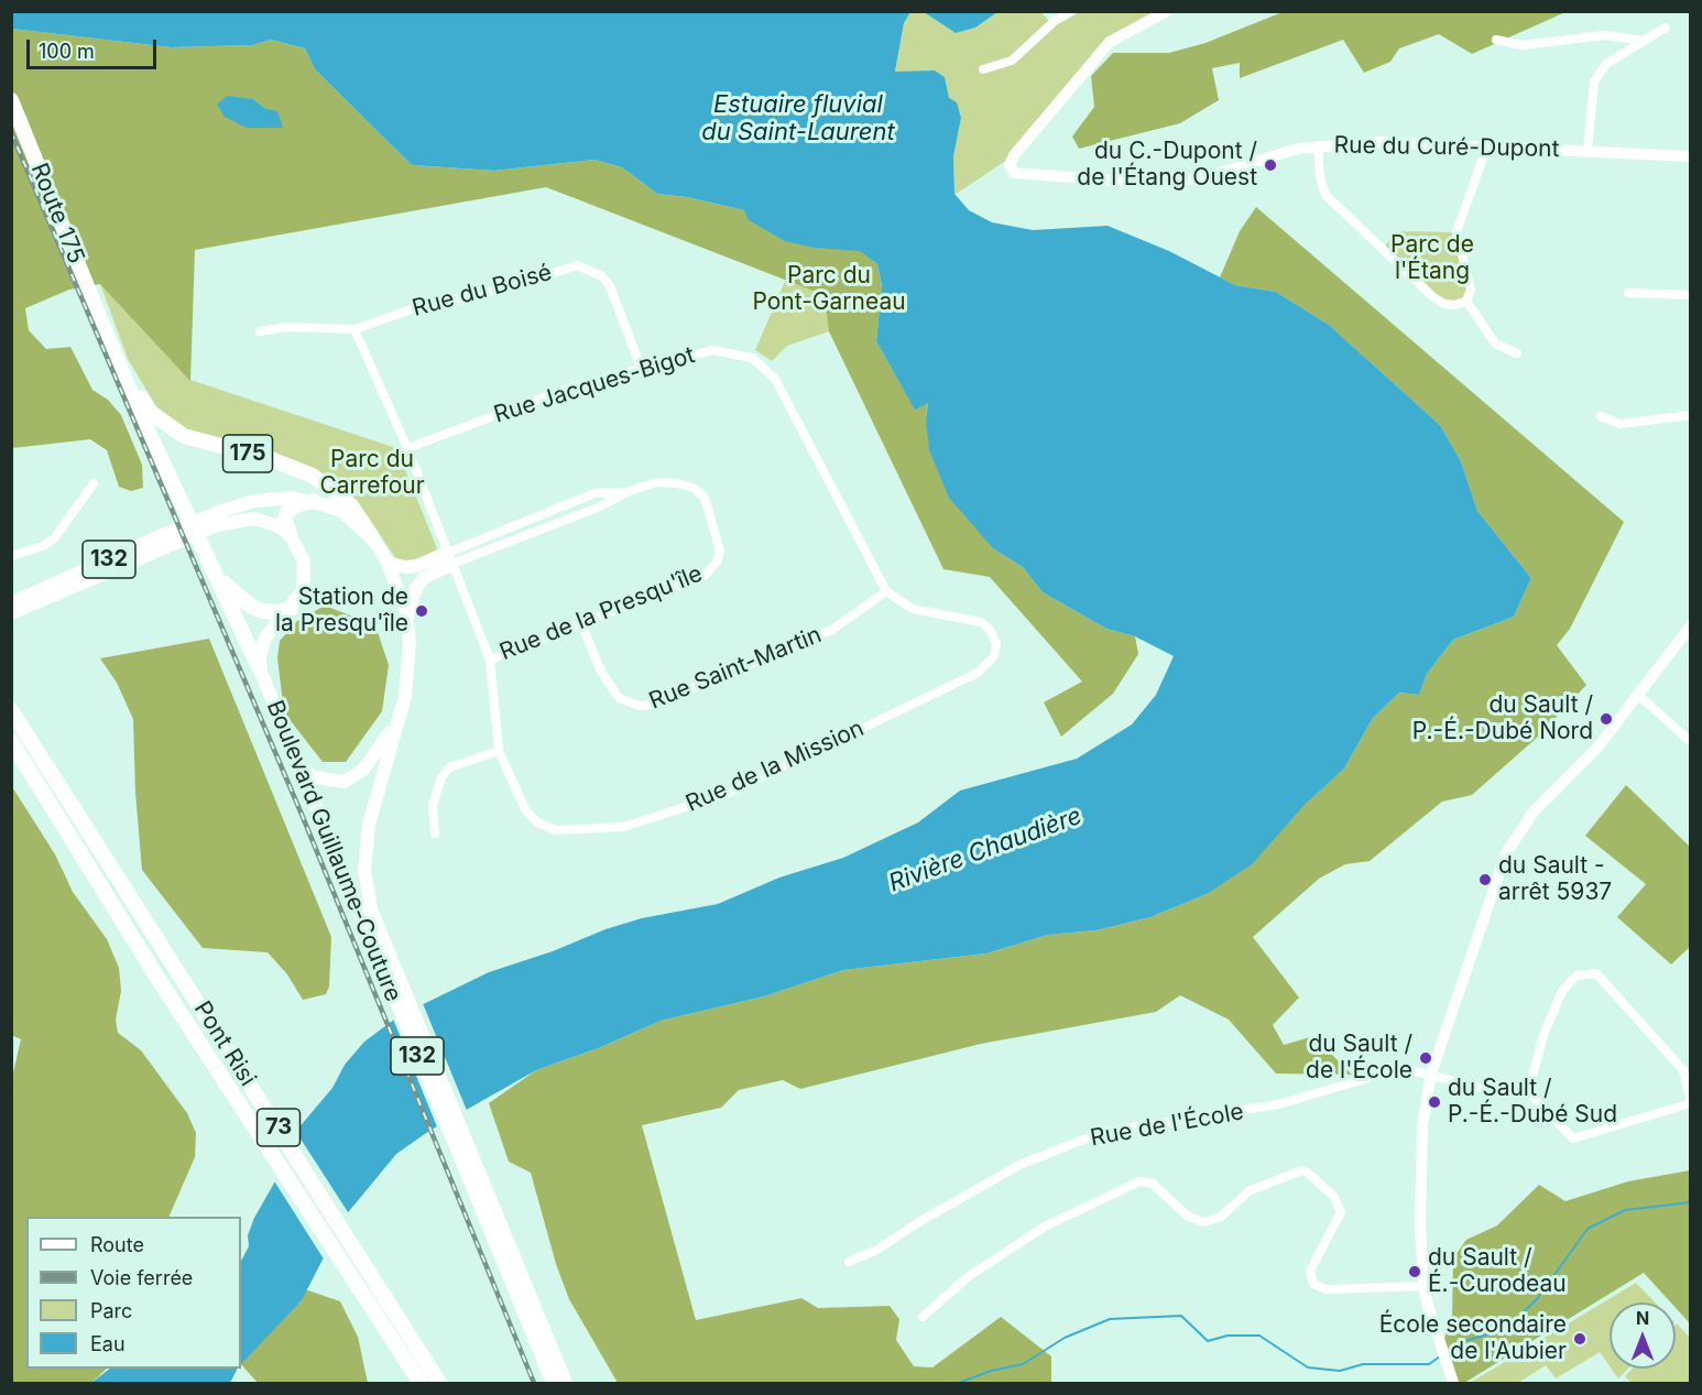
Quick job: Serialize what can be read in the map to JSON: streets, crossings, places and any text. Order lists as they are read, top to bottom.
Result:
{
  "streets": {
    "highway": [
      "Route 175",
      "175",
      "Boulevard Guillaume-Couture",
      "Pont Risi",
      "73"
    ],
    "main road": ["132"],
    "street": [
      "Rue du Curé-Dupont",
      "Rue du Boisé",
      "Rue Jacques-Bigot",
      "Rue de la Presqu'île",
      "Rue Saint-Martin",
      "Rue de la Mission",
      "Rue de l'École"
    ]
  },
  "crossings": [
    ["Route 175", "Boulevard Guillaume-Couture"],
    ["Rue du Boisé", "Rue Jacques-Bigot"],
    ["Rue du Boisé", "Rue de la Mission"],
    ["Rue Jacques-Bigot", "Rue Saint-Martin"],
    ["Rue Jacques-Bigot", "Rue de la Mission"],
    ["132", "Boulevard Guillaume-Couture"],
    ["Rue de la Presqu'île", "Rue Saint-Martin"],
    ["Rue de la Presqu'île", "Rue de la Mission"],
    ["Rue Saint-Martin", "Rue de la Mission"]
  ],
  "water": ["Estuaire fluvial du Saint-Laurent", "Rivière Chaudière"],
  "parks": ["Parc de l'Étang", "Parc du Pont-Garneau", "Parc du Carrefour"],
  "places": [
    "du C.-Dupont / de l'Étang Ouest",
    "Station de la Presqu'île",
    "du Sault / P.-É.-Dubé Nord",
    "du Sault - arrêt 5937",
    "du Sault / de l'École",
    "du Sault / P.-É.-Dubé Sud",
    "du Sault / É.-Curodeau",
    "École secondaire de l'Aubier"
  ],
  "legend": [
    "Route",
    "Voie ferrée",
    "Parc",
    "Eau"
  ],
  "scale_bar": "100 m",
  "north": "top"
}
